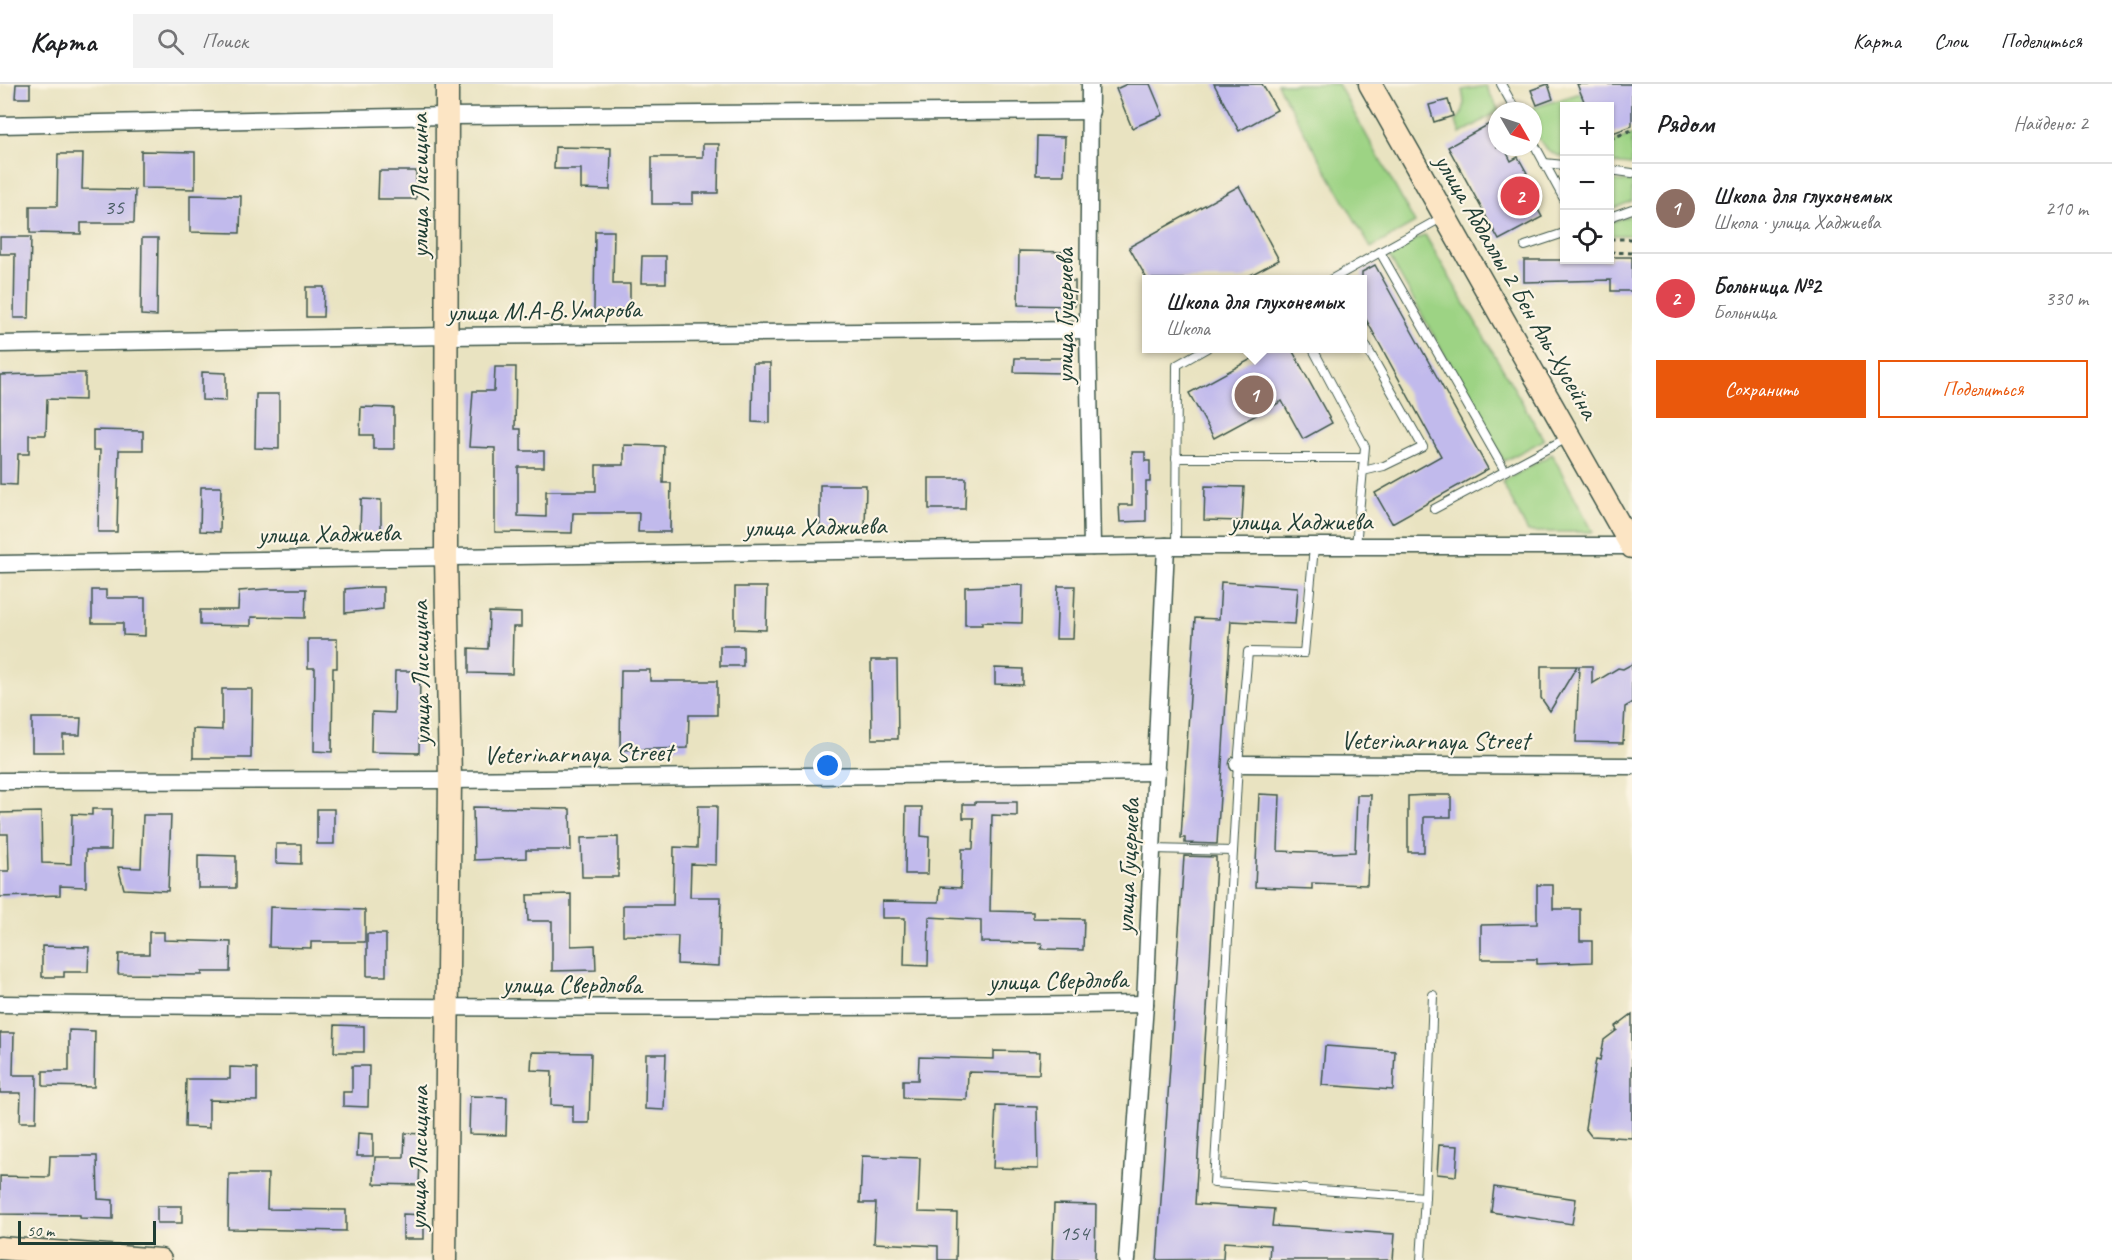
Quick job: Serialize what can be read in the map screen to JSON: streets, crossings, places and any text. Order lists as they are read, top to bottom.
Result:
{
  "streets": {
    "street": [
      "улица Лисицина",
      "улица Абдаллы 2 Бен Аль-Хусейна",
      "улица М.А-В.Умарова",
      "улица Гуцериева",
      "улица Хаджиева",
      "Veterinarnaya Street",
      "улица Свердлова"
    ]
  },
  "crossings": [
    ["улица Лисицина", "улица М.А-В.Умарова"],
    ["улица Лисицина", "улица Хаджиева"],
    ["улица Лисицина", "Veterinarnaya Street"],
    ["улица Лисицина", "улица Свердлова"],
    ["улица Абдаллы 2 Бен Аль-Хусейна", "улица Хаджиева"],
    ["улица М.А-В.Умарова", "улица Гуцериева"],
    ["улица Гуцериева", "улица Хаджиева"],
    ["улица Гуцериева", "Veterinarnaya Street"],
    ["улица Гуцериева", "улица Свердлова"]
  ],
  "house_numbers": ["35", "154"],
  "scale_bar": "50 m",
  "north": "bottom right",
  "page": {
    "header": "Карта",
    "search": "Поиск",
    "nav": ["Карта", "Слои", "Поделиться"],
    "heading": ["Рядом", "Найдено: 2"],
    "map_buttons": ["+", "−"],
    "list": [
      {
        "mark": "1",
        "name": "Школа для глухонемых",
        "note": "Школа · улица Хаджиева",
        "value": "210 m"
      },
      {
        "mark": "2",
        "name": "Больница №2",
        "note": "Больница",
        "value": "330 m"
      }
    ],
    "pins": ["2", "1"],
    "popup": ["Школа для глухонемых", "Школа"],
    "buttons": ["Сохранить", "Поделиться"],
    "scale": "50 m"
  }
}
